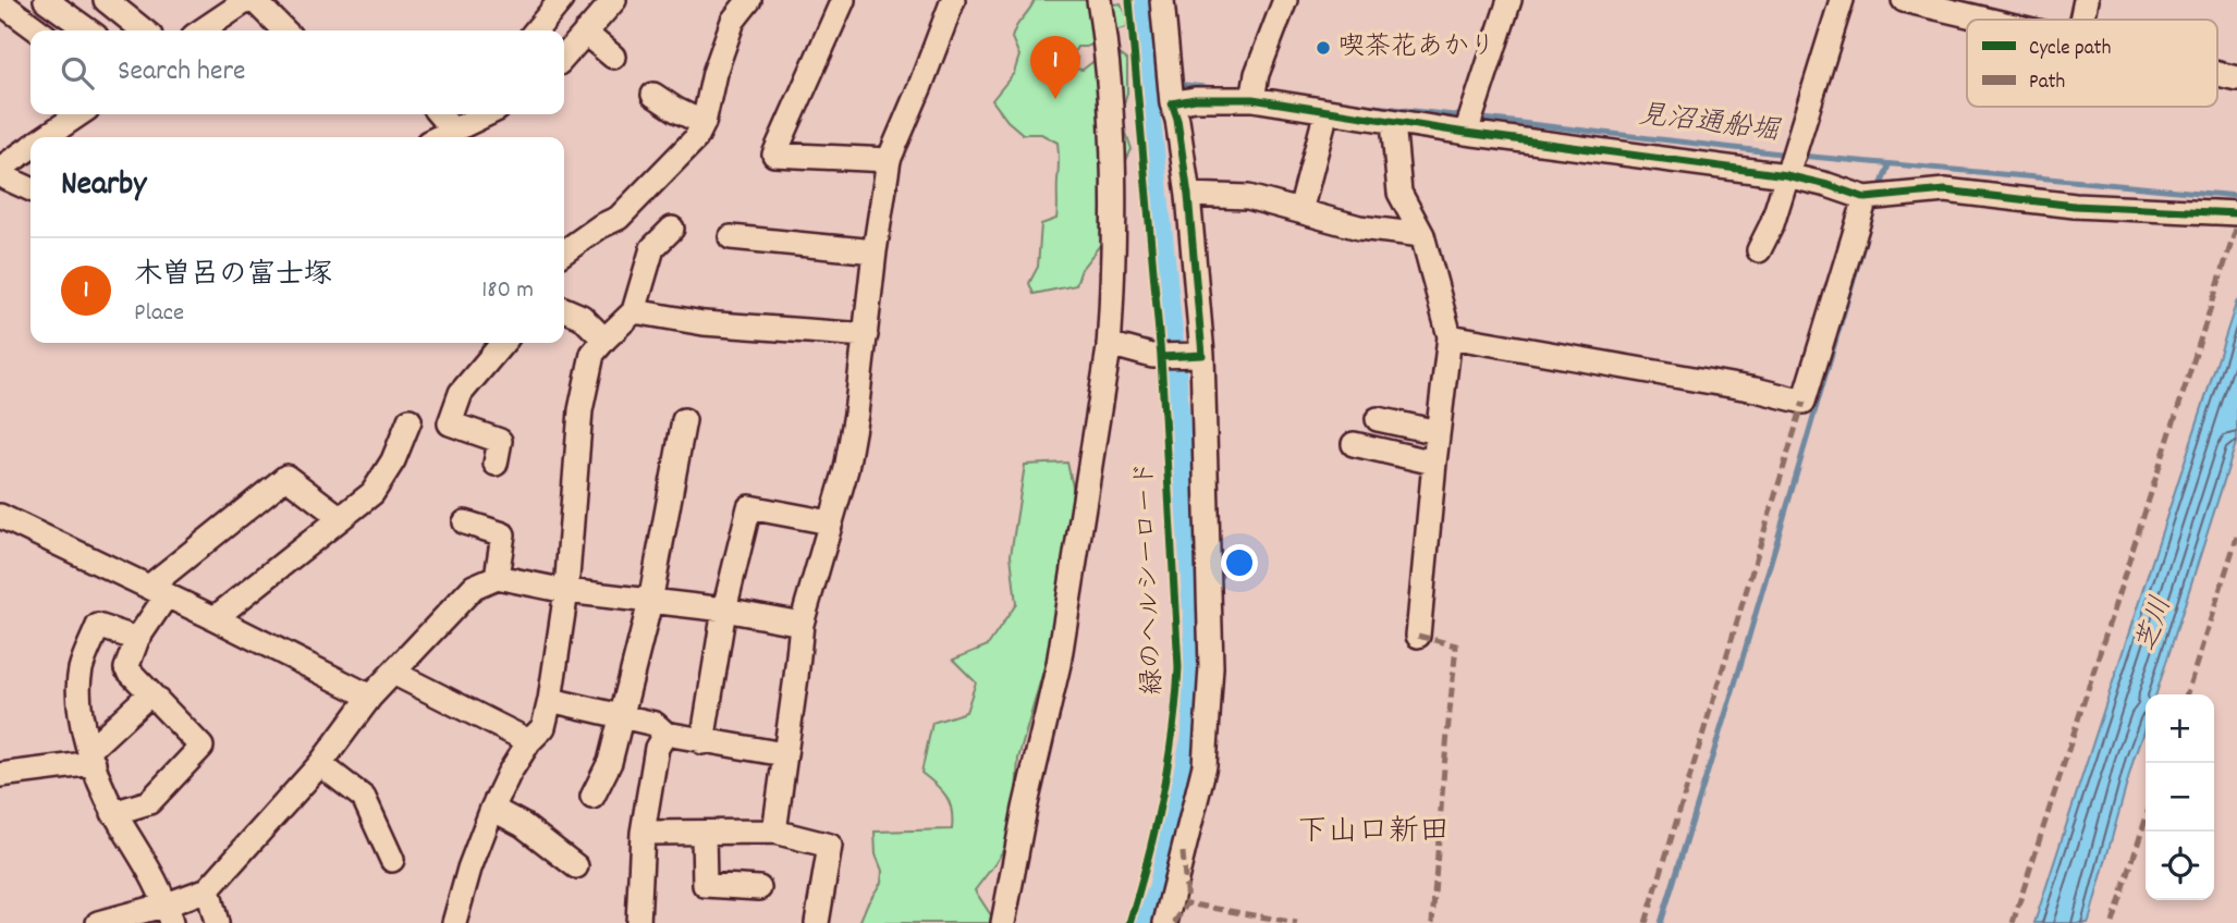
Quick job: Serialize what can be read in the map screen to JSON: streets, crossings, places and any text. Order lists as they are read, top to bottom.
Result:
{
  "streets": {
    "cycle path": ["緑のヘルシーロード"]
  },
  "districts": ["下山口新田"],
  "water": ["見沼通船堀", "芝川"],
  "places": ["喫茶花あかり"],
  "legend": ["Cycle path", "Path"],
  "page": {
    "search": "Search here",
    "pins": "1",
    "heading": "Nearby",
    "list": [
      {
        "mark": "1",
        "name": "木曽呂の富士塚",
        "note": "Place",
        "value": "180 m"
      }
    ],
    "map_buttons": ["+", "−"]
  }
}
